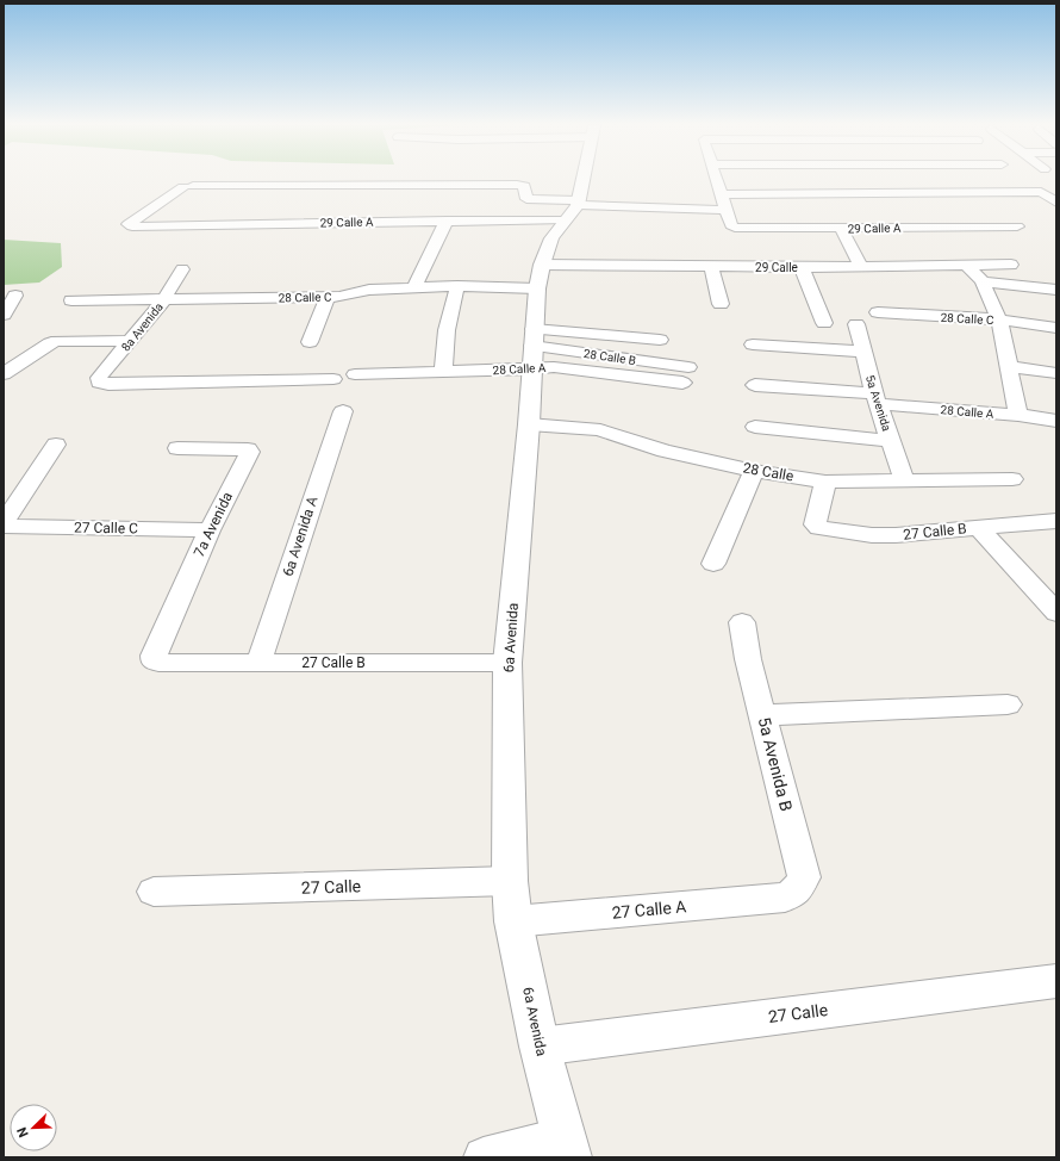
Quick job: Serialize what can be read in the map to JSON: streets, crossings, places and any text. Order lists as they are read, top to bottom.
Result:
{
  "streets": {
    "street": [
      "29 Calle A",
      "29 Calle",
      "28 Calle C",
      "8a Avenida",
      "28 Calle B",
      "28 Calle A",
      "5a Avenida",
      "28 Calle",
      "7a Avenida",
      "27 Calle C",
      "27 Calle B",
      "6a Avenida A",
      "6a Avenida",
      "5a Avenida B",
      "27 Calle",
      "27 Calle A"
    ]
  },
  "crossings": [
    ["29 Calle A", "6a Avenida"],
    ["29 Calle", "28 Calle C"],
    ["29 Calle", "6a Avenida"],
    ["28 Calle C", "8a Avenida"],
    ["28 Calle C", "6a Avenida"],
    ["28 Calle B", "28 Calle A"],
    ["28 Calle B", "6a Avenida"],
    ["28 Calle A", "5a Avenida"],
    ["28 Calle A", "6a Avenida"],
    ["5a Avenida", "28 Calle"],
    ["28 Calle", "27 Calle B"],
    ["28 Calle", "6a Avenida"],
    ["7a Avenida", "27 Calle C"],
    ["7a Avenida", "27 Calle B"],
    ["27 Calle B", "6a Avenida A"],
    ["27 Calle B", "6a Avenida"],
    ["6a Avenida", "27 Calle"],
    ["6a Avenida", "27 Calle A"],
    ["5a Avenida B", "27 Calle A"]
  ],
  "north": "bottom left"
}
